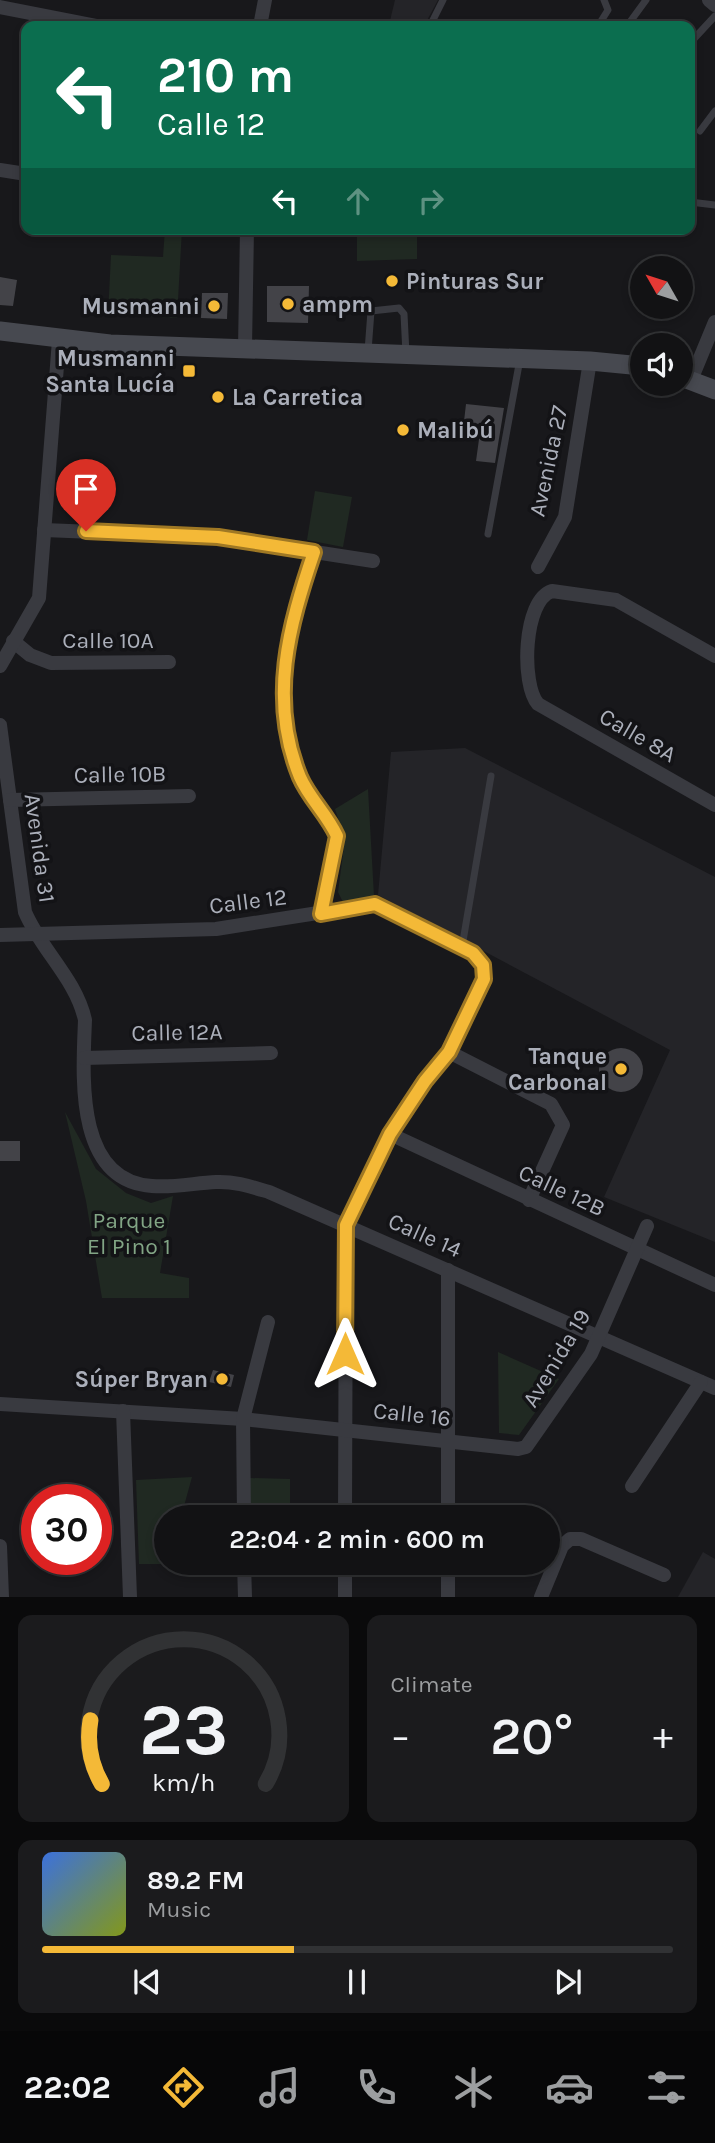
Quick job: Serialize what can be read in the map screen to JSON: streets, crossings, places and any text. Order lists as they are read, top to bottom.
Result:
{
  "streets": {
    "street": [
      "Avenida 27",
      "Calle 10A",
      "Calle 8A",
      "Calle 10B",
      "Avenida 31",
      "Calle 12",
      "Calle 12A",
      "Calle 12B",
      "Calle 14",
      "Avenida 19",
      "Calle 16"
    ]
  },
  "crossings": [
    ["Calle 10B", "Avenida 31"],
    ["Avenida 31", "Calle 12"],
    ["Avenida 31", "Calle 12A"],
    ["Avenida 31", "Calle 14"],
    ["Calle 12B", "Avenida 19"],
    ["Calle 14", "Avenida 19"],
    ["Avenida 19", "Calle 16"]
  ],
  "parks": ["Parque El Pino 1"],
  "places": {
    "other": [
      "Pinturas Sur",
      "ampm",
      "Musmanni",
      "La Carretica",
      "Malibú",
      "Tanque Carbonal",
      "Súper Bryan"
    ],
    "transit": ["Musmanni Santa Lucía"]
  },
  "north": "top left",
  "page": {
    "turn": ["210 m", "Calle 12"],
    "limit": "30",
    "trip": "22:04 · 2 min · 600 m",
    "tile": "Climate",
    "heat": ["−", "20°", "+"],
    "song": ["89.2 FM", "Music"],
    "tabs": "22:02",
    "gauge": ["23", "km/h"]
  }
}
